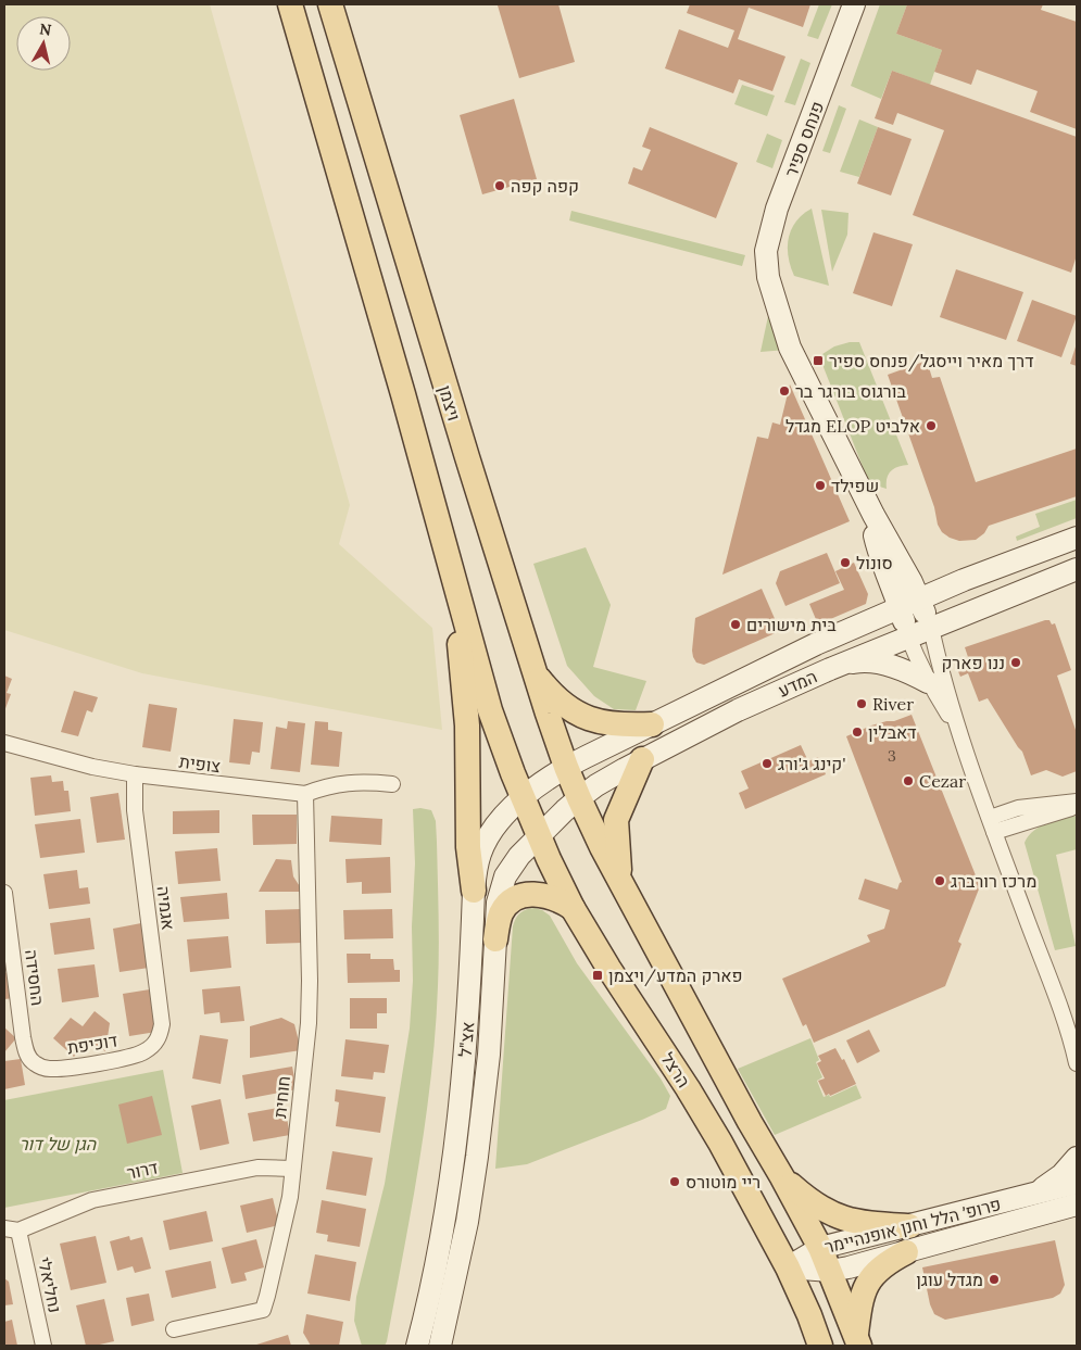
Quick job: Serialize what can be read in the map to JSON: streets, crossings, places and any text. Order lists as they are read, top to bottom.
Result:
{
  "streets": {
    "main road": [
      "פנחס ספיר",
      "ויצמן",
      "המדע",
      "אצ\"ל",
      "הרצל",
      "פרופ׳ הלל וחנן אופנהיימר"
    ],
    "street": [
      "צופית",
      "אגמיה",
      "החסידה",
      "דוכיפת",
      "חוחית",
      "דרור",
      "נחליאלי"
    ]
  },
  "crossings": [
    ["פנחס ספיר", "המדע"],
    ["ויצמן", "המדע"],
    ["ויצמן", "אצ\"ל"],
    ["המדע", "אצ\"ל"],
    ["המדע", "הרצל"],
    ["צופית", "אגמיה"],
    ["צופית", "חוחית"],
    ["אגמיה", "דוכיפת"],
    ["החסידה", "דוכיפת"],
    ["אצ\"ל", "הרצל"],
    ["הרצל", "פרופ׳ הלל וחנן אופנהיימר"],
    ["חוחית", "דרור"],
    ["דרור", "נחליאלי"]
  ],
  "parks": ["הגן של דור"],
  "places": {
    "other": [
      "קפה קפה",
      "בורגוס בורגר בר",
      "מגדל ELOP אלביט",
      "שפילד",
      "סונול",
      "בית מישורים",
      "ננו פארק",
      "River",
      "דאבלין",
      "קינג ג'ורג'",
      "Cezar",
      "מרכז רורברג",
      "ריי מוטורס",
      "מגדל עוגן"
    ],
    "transit": ["דרך מאיר וייסגל/פנחס ספיר", "פארק המדע/ויצמן"]
  },
  "house_numbers": ["3"],
  "north": "top"
}
